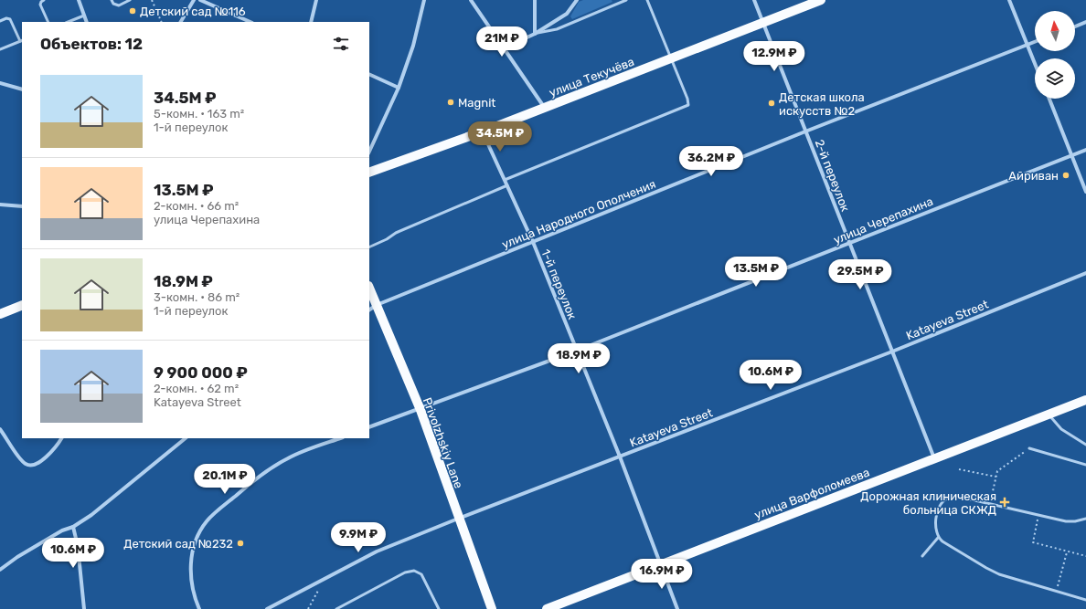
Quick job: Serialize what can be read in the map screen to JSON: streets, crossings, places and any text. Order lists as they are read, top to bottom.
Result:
{
  "streets": {
    "main road": ["улица Текучёва", "Privolzhskiy Lane", "улица Варфоломеева"],
    "street": [
      "2-й переулок",
      "улица Народного Ополчения",
      "улица Черепахина",
      "1-й переулок",
      "Katayeva Street"
    ]
  },
  "crossings": [
    ["улица Текучёва", "2-й переулок"],
    ["улица Текучёва", "1-й переулок"],
    ["2-й переулок", "улица Народного Ополчения"],
    ["2-й переулок", "улица Черепахина"],
    ["2-й переулок", "Katayeva Street"],
    ["2-й переулок", "улица Варфоломеева"],
    ["улица Народного Ополчения", "1-й переулок"],
    ["улица Народного Ополчения", "Privolzhskiy Lane"],
    ["улица Черепахина", "1-й переулок"],
    ["улица Черепахина", "Privolzhskiy Lane"],
    ["1-й переулок", "Katayeva Street"],
    ["1-й переулок", "улица Варфоломеева"],
    ["Katayeva Street", "Privolzhskiy Lane"]
  ],
  "places": {
    "other": [
      "Детский сад №116",
      "Magnit",
      "Детская школа искусств №2",
      "Айриван",
      "Детский сад №232"
    ],
    "health": ["Дорожная клиническая больница СКЖД"]
  },
  "north": "top",
  "page": {
    "heading": "Объектов: 12",
    "price": [
      "21M ₽",
      "12.9M ₽",
      "34.5M ₽",
      "36.2M ₽",
      "13.5M ₽",
      "29.5M ₽",
      "18.9M ₽",
      "10.6M ₽",
      "20.1M ₽",
      "9.9M ₽",
      "10.6M ₽",
      "16.9M ₽"
    ],
    "list": [
      {
        "name": "34.5M ₽",
        "note": "5-комн. · 163 m² · 1-й переулок"
      },
      {
        "name": "13.5M ₽",
        "note": "2-комн. · 66 m² · улица Черепахина"
      },
      {
        "name": "18.9M ₽",
        "note": "3-комн. · 86 m² · 1-й переулок"
      },
      {
        "name": "9 900 000 ₽",
        "note": "2-комн. · 62 m² · Katayeva Street"
      }
    ]
  }
}
